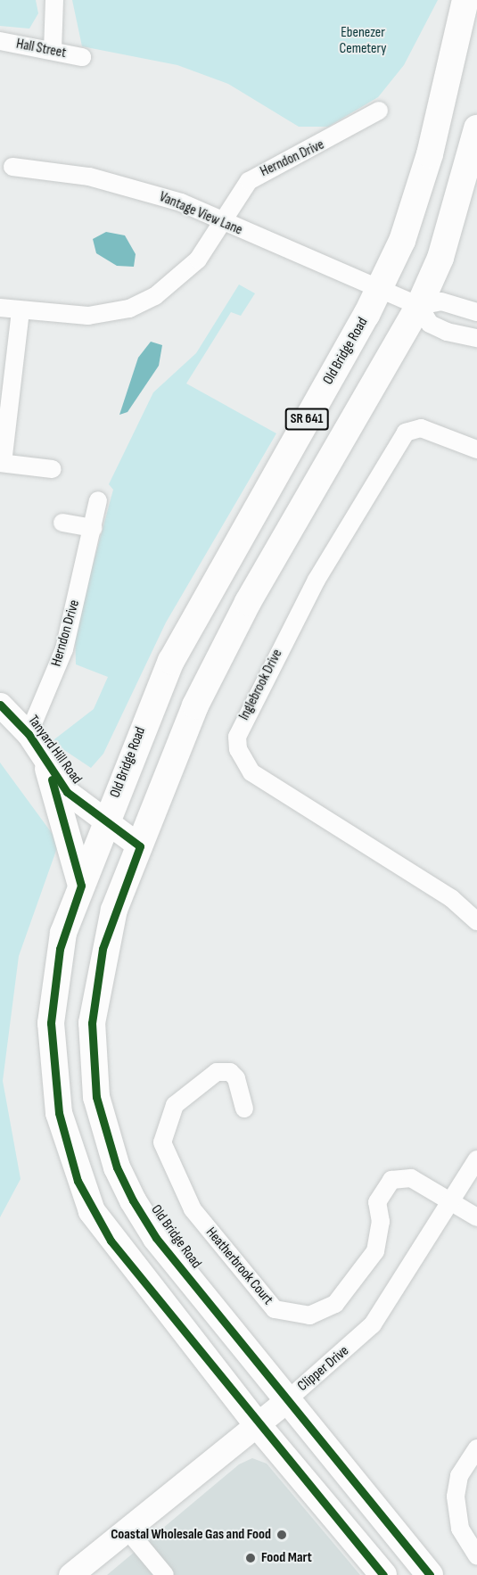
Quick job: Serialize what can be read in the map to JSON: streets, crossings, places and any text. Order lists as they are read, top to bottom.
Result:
{
  "streets": {
    "main road": ["Old Bridge Road", "SR 641"],
    "street": [
      "Hall Street",
      "Herndon Drive",
      "Vantage View Lane",
      "Inglebrook Drive",
      "Tanyard Hill Road",
      "Heatherbrook Court",
      "Clipper Drive"
    ]
  },
  "crossings": [
    ["Herndon Drive", "Vantage View Lane"],
    ["Herndon Drive", "Tanyard Hill Road"],
    ["Vantage View Lane", "Old Bridge Road"],
    ["Old Bridge Road", "Tanyard Hill Road"],
    ["Old Bridge Road", "Clipper Drive"],
    ["Heatherbrook Court", "Clipper Drive"]
  ],
  "parks": ["Ebenezer Cemetery"],
  "places": ["Coastal Wholesale Gas and Food", "Food Mart"]
}
